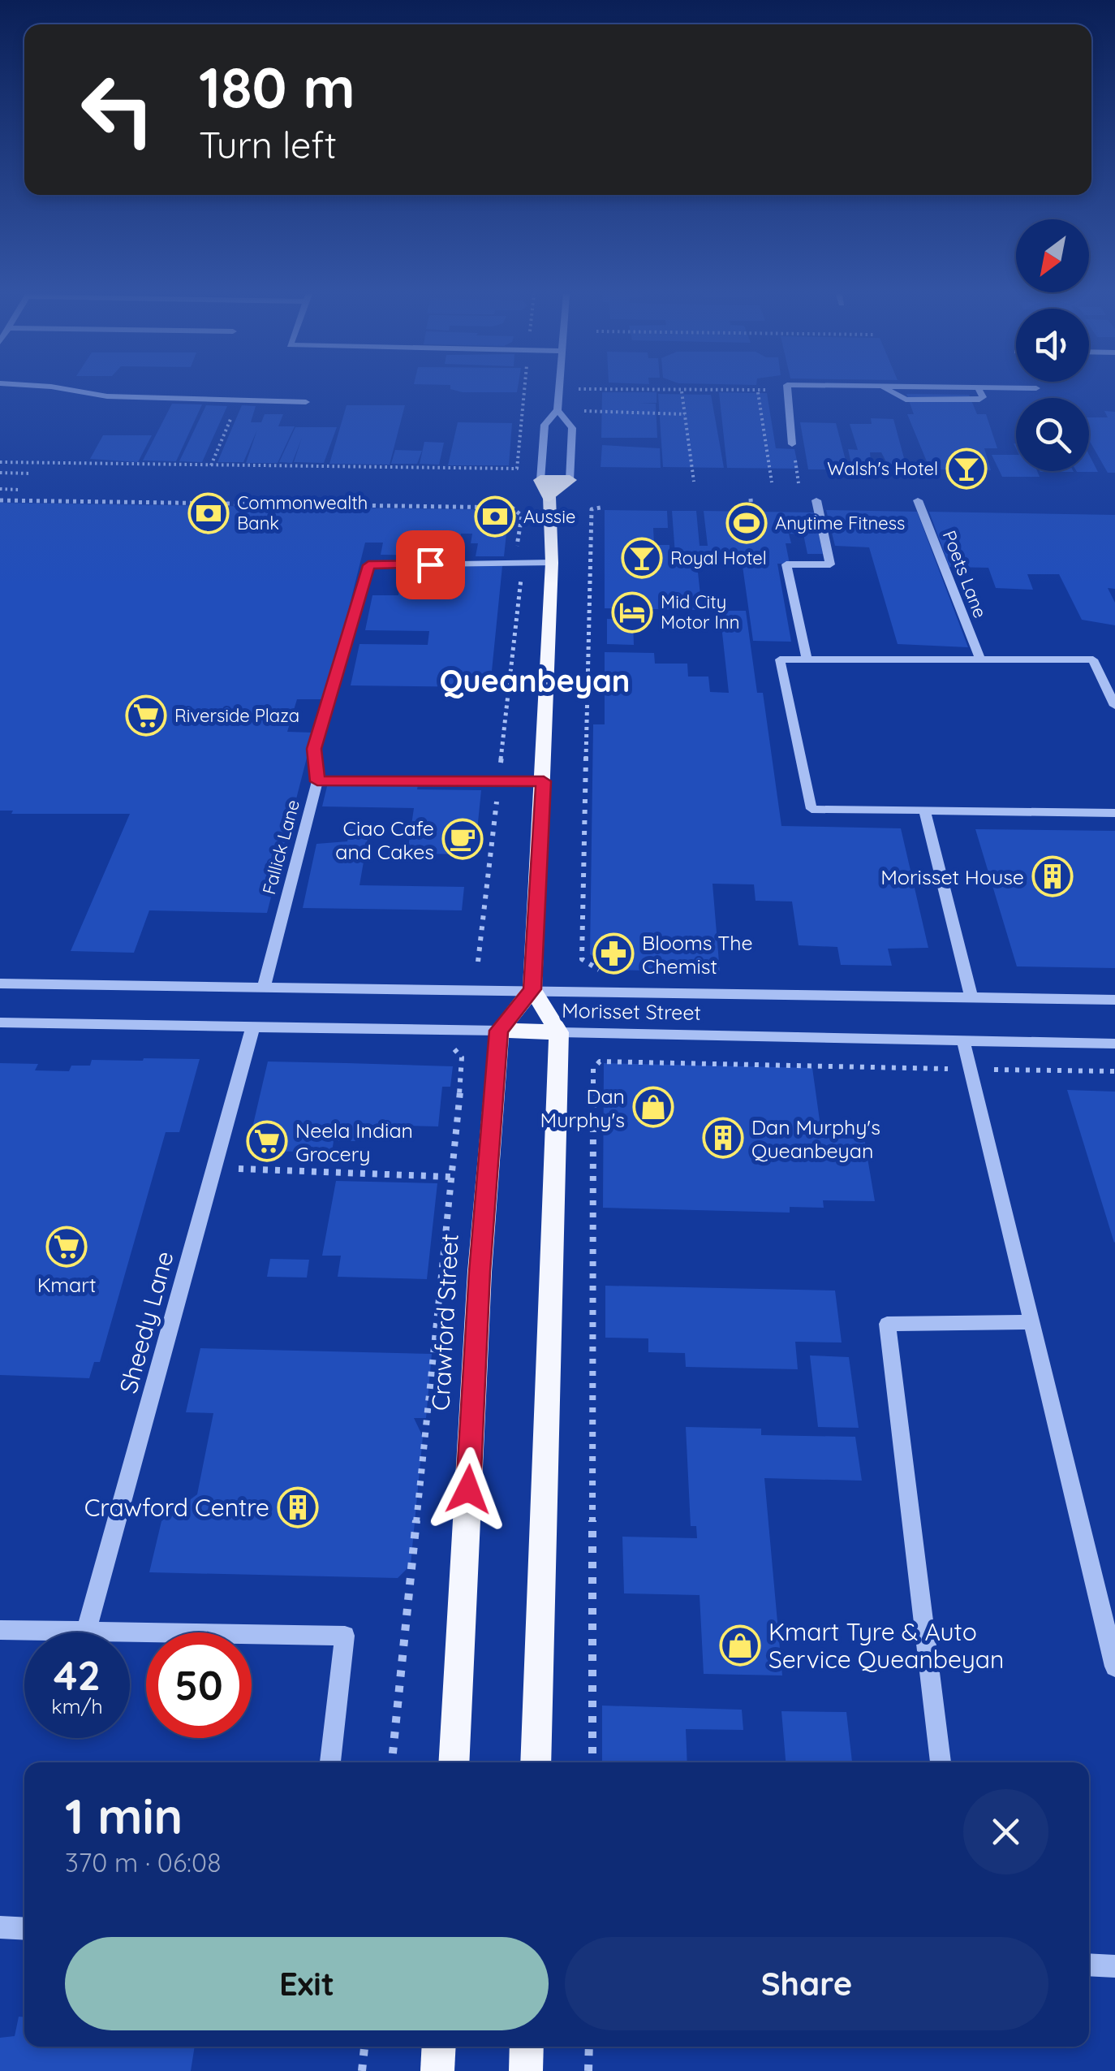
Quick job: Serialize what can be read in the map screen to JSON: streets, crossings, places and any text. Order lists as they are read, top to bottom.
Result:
{
  "streets": {
    "main road": ["Morisset Street", "Crawford Street"],
    "street": ["Poets Lane", "Fallick Lane", "Sheedy Lane"]
  },
  "crossings": [
    ["Fallick Lane", "Morisset Street"],
    ["Morisset Street", "Sheedy Lane"],
    ["Morisset Street", "Crawford Street"]
  ],
  "districts": ["Queanbeyan"],
  "places": {
    "bar": ["Walsh's Hotel", "Royal Hotel"],
    "bank": ["Commonwealth Bank", "Aussie"],
    "sports": ["Anytime Fitness"],
    "hotel": ["Mid City Motor Inn"],
    "supermarket": ["Riverside Plaza", "Neela Indian Grocery", "Kmart"],
    "cafe": ["Ciao Cafe and Cakes"],
    "building": ["Morisset House", "Dan Murphy's Queanbeyan", "Crawford Centre"],
    "pharmacy": ["Blooms The Chemist"],
    "shop": ["Dan Murphy's", "Kmart Tyre & Auto Service Queanbeyan"]
  },
  "north": "bottom left",
  "page": {
    "turn": ["180 m", "Turn left"],
    "speed": "42 km/h",
    "limit": "50",
    "heading": ["1 min", "370 m · 06:08"],
    "buttons": ["Exit", "Share"]
  }
}
